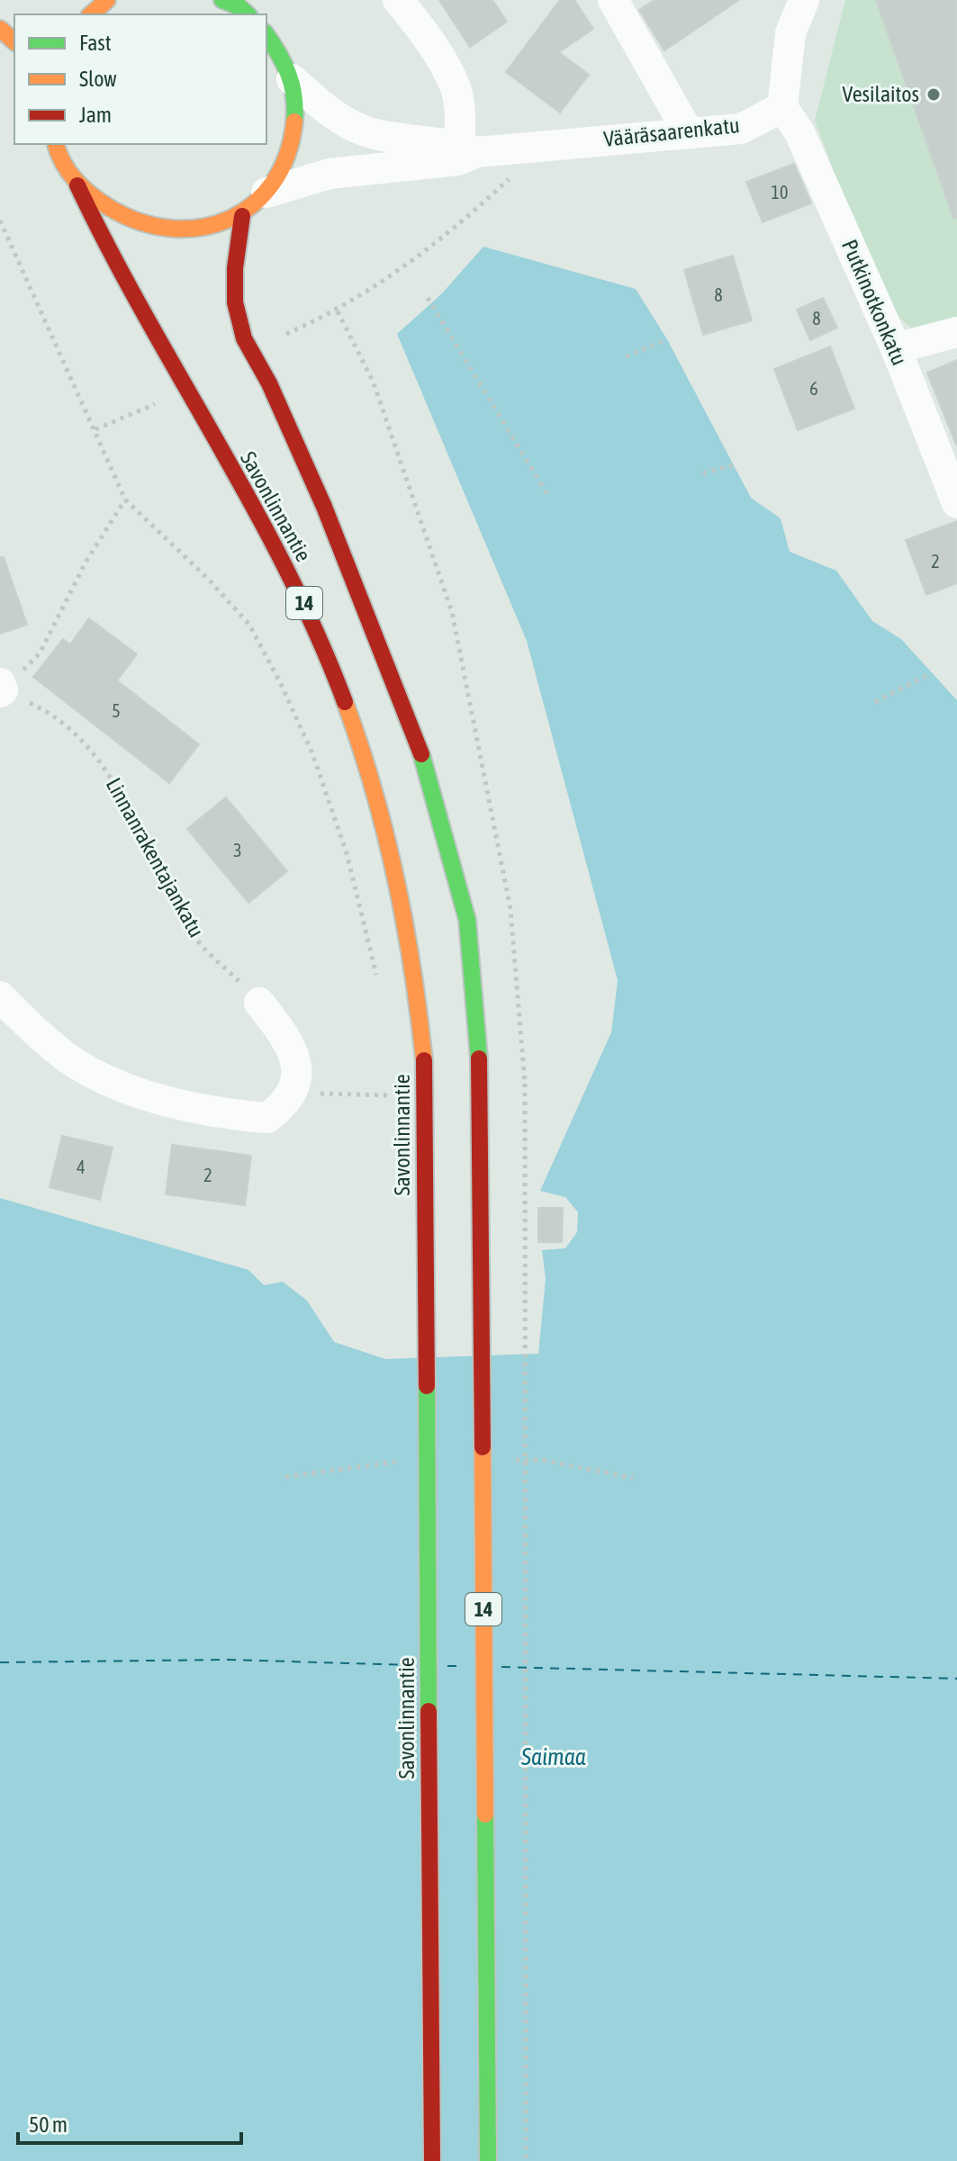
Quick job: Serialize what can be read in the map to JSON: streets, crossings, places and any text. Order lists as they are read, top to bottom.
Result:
{
  "streets": {
    "main road": ["Savonlinnantie", "14"],
    "street": ["Vääräsaarenkatu", "Putkinotkonkatu"],
    "path": ["Linnanrakentajankatu"]
  },
  "crossings": [
    ["Vääräsaarenkatu", "Putkinotkonkatu"],
    ["Vääräsaarenkatu", "14"],
    ["Savonlinnantie", "14"]
  ],
  "water": ["Saimaa"],
  "places": ["Vesilaitos"],
  "house_numbers": [
    "10",
    "8",
    "8",
    "6",
    "2",
    "5",
    "3",
    "4",
    "2"
  ],
  "legend": ["Fast", "Slow", "Jam"],
  "scale_bar": "50 m"
}
